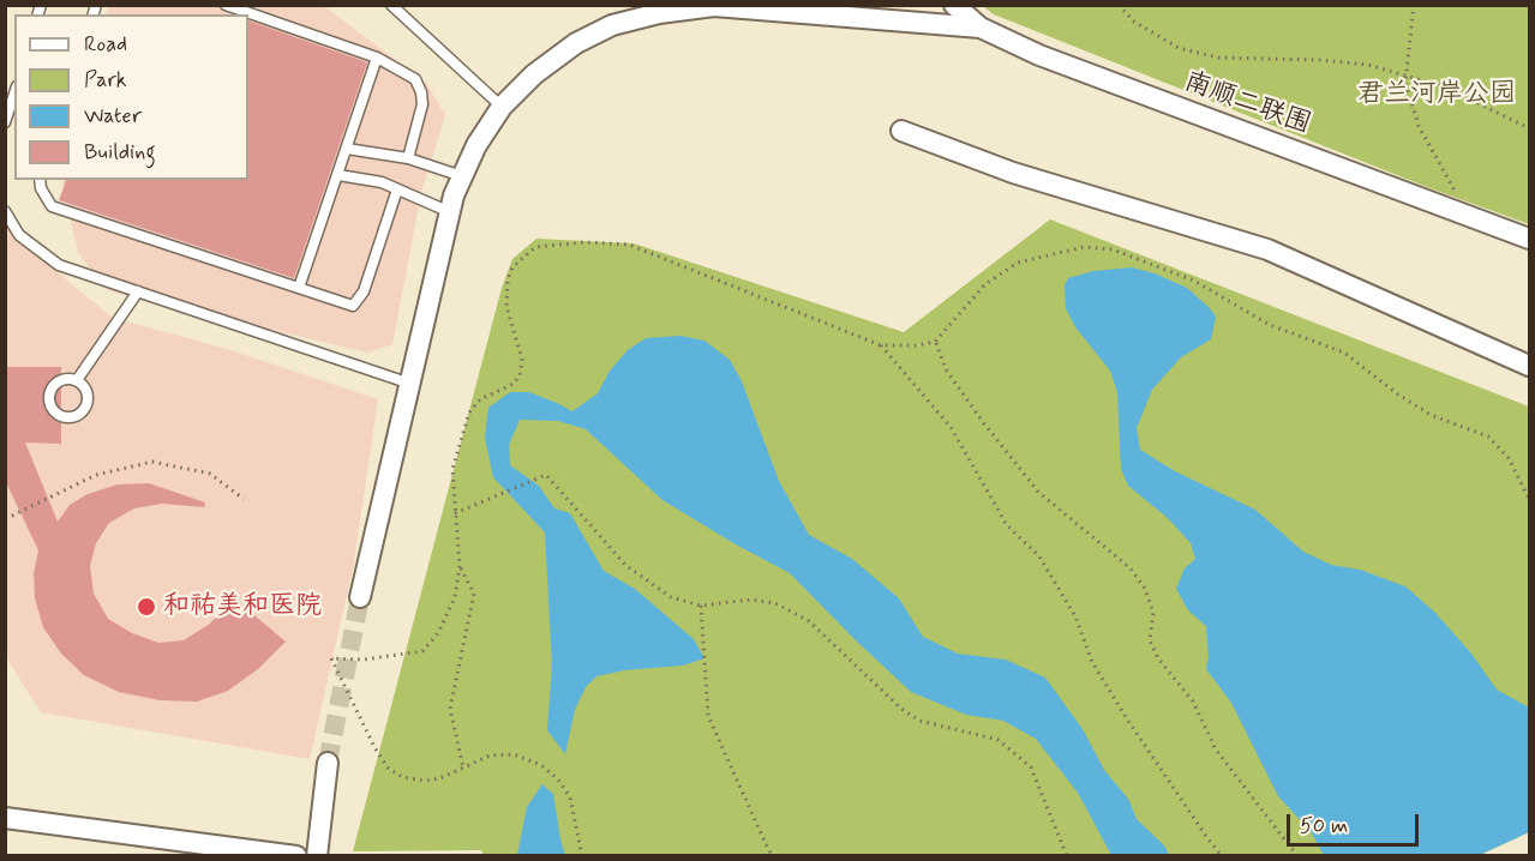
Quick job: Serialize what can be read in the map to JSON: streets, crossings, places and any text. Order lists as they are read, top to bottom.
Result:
{
  "streets": {
    "street": ["南顺二联围"]
  },
  "parks": ["君兰河岸公园"],
  "places": ["和祐美和医院"],
  "legend": [
    "Road",
    "Park",
    "Water",
    "Building"
  ],
  "scale_bar": "50 m"
}
